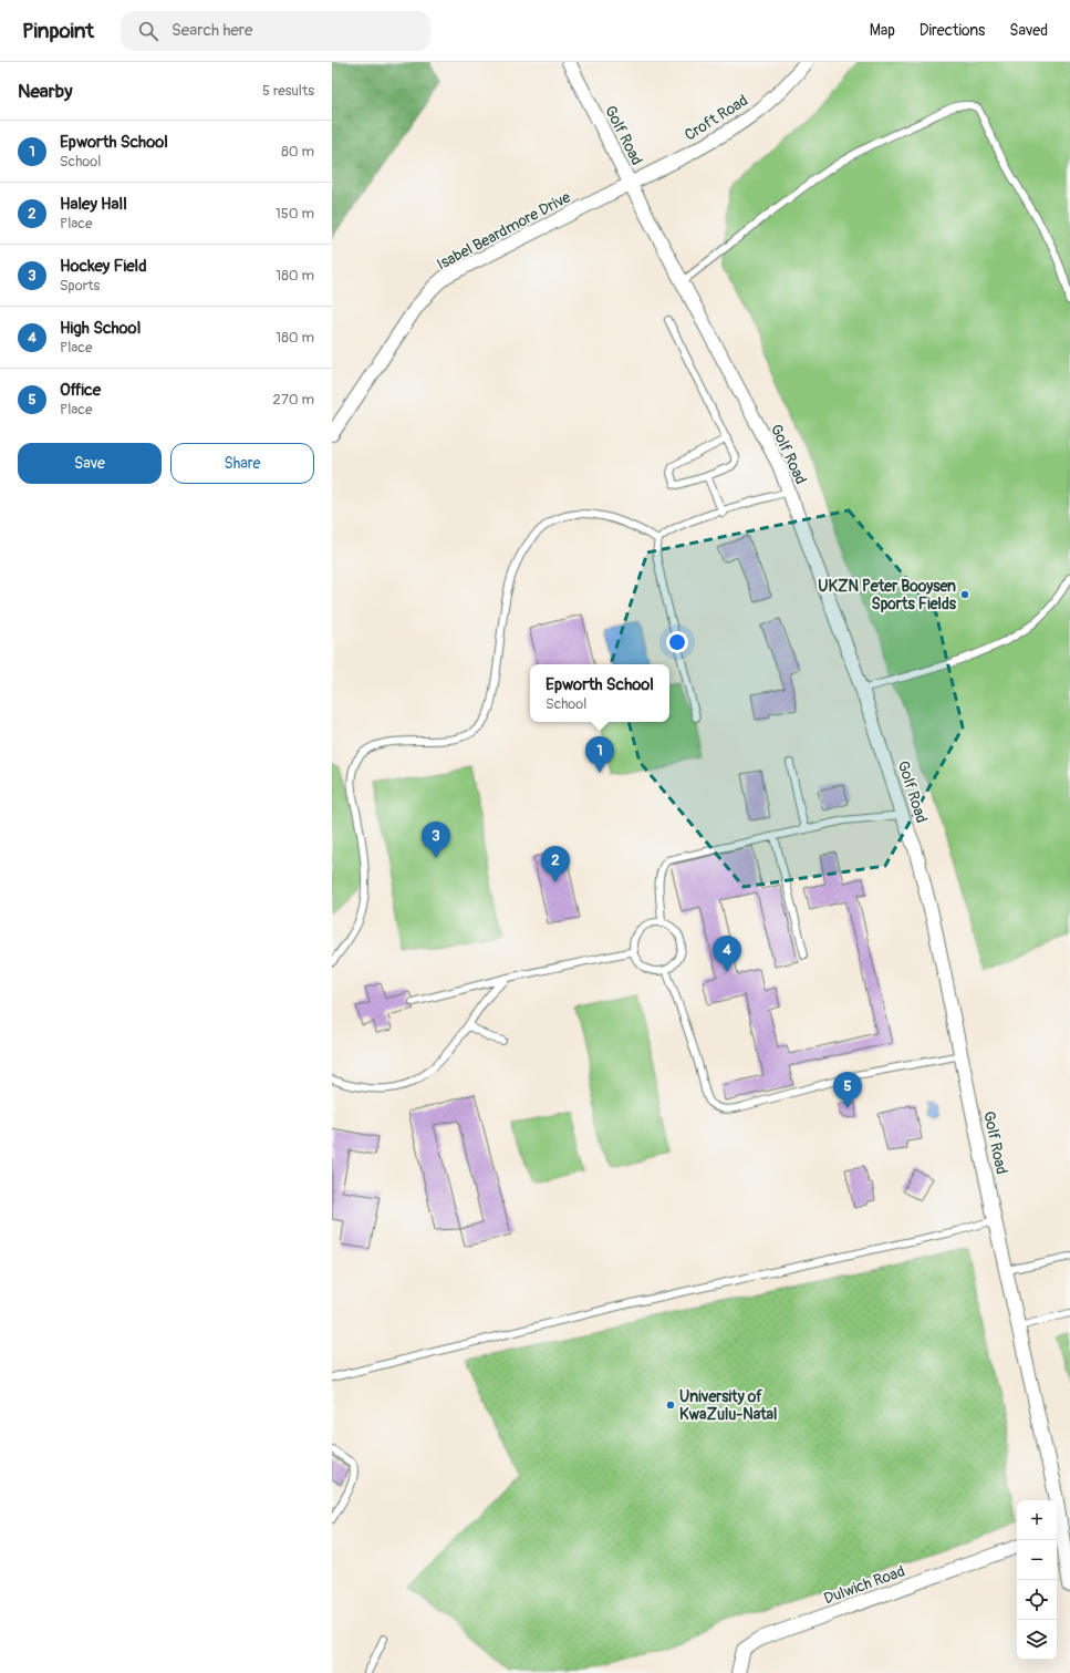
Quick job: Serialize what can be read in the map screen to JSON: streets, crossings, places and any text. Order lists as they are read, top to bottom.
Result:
{
  "streets": {
    "street": [
      "Croft Road",
      "Golf Road",
      "Isabel Beardmore Drive",
      "Dulwich Road"
    ]
  },
  "crossings": [
    ["Croft Road", "Golf Road"],
    ["Croft Road", "Isabel Beardmore Drive"],
    ["Golf Road", "Isabel Beardmore Drive"]
  ],
  "places": ["UKZN Peter Booysen Sports Fields", "University of KwaZulu-Natal"],
  "page": {
    "header": "Pinpoint",
    "search": "Search here",
    "nav": ["Map", "Directions", "Saved"],
    "heading": ["Nearby", "5 results"],
    "list": [
      {
        "mark": "1",
        "name": "Epworth School",
        "note": "School",
        "value": "80 m"
      },
      {
        "mark": "2",
        "name": "Haley Hall",
        "note": "Place",
        "value": "150 m"
      },
      {
        "mark": "3",
        "name": "Hockey Field",
        "note": "Sports",
        "value": "180 m"
      },
      {
        "mark": "4",
        "name": "High School",
        "note": "Place",
        "value": "180 m"
      },
      {
        "mark": "5",
        "name": "Office",
        "note": "Place",
        "value": "270 m"
      }
    ],
    "buttons": ["Save", "Share"],
    "popup": ["Epworth School", "School"],
    "pins": [
      "1",
      "3",
      "2",
      "4",
      "5"
    ],
    "map_buttons": ["+", "−"]
  }
}
